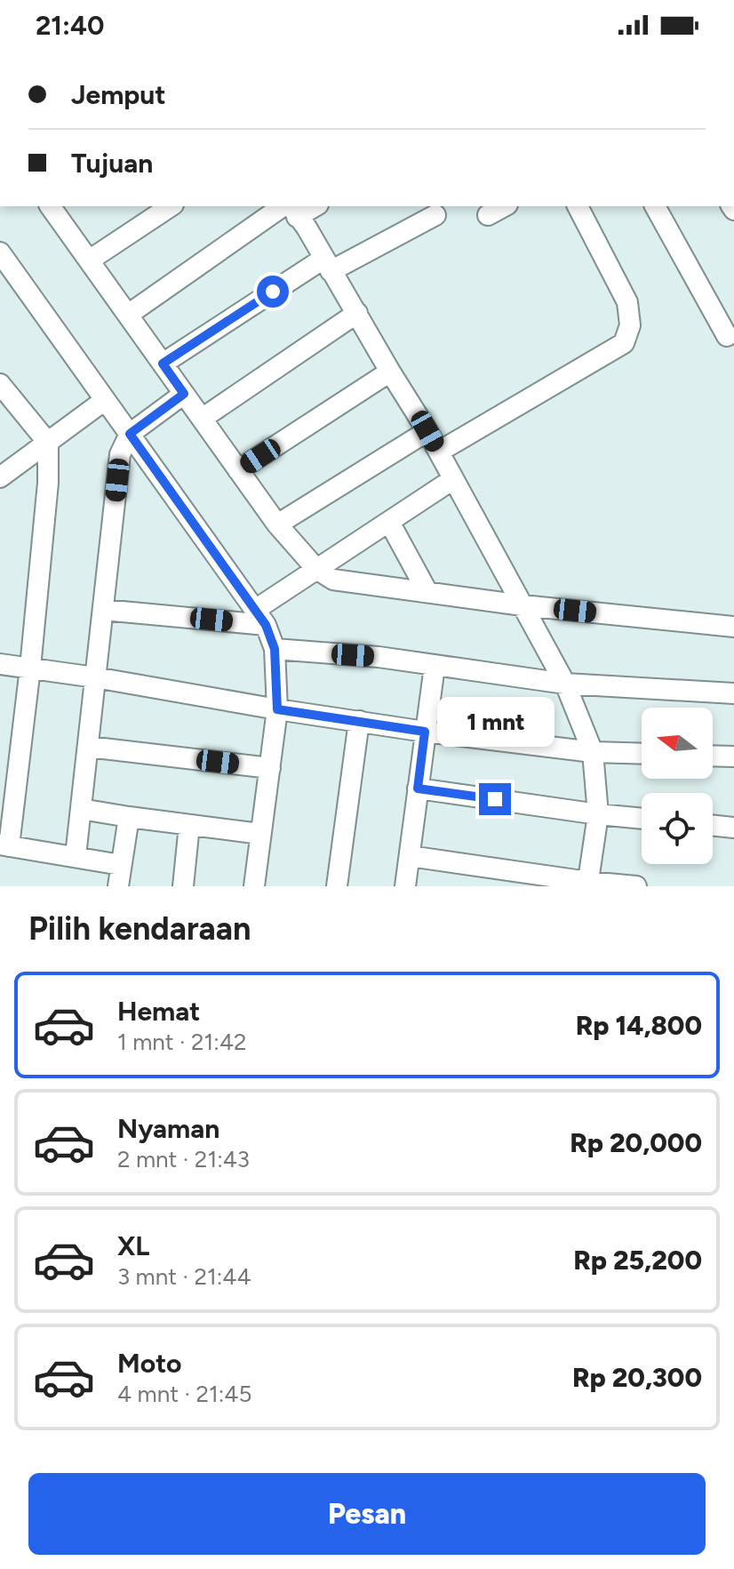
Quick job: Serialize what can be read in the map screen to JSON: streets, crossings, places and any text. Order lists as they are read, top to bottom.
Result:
{
  "north": "left",
  "page": {
    "status": "21:40",
    "banner": ["Jemput", "Tujuan"],
    "bubble": "1 mnt",
    "heading": "Pilih kendaraan",
    "list": [
      {
        "name": "Hemat",
        "note": "1 mnt · 21:42",
        "value": "Rp 14,800"
      },
      {
        "name": "Nyaman",
        "note": "2 mnt · 21:43",
        "value": "Rp 20,000"
      },
      {
        "name": "XL",
        "note": "3 mnt · 21:44",
        "value": "Rp 25,200"
      },
      {
        "name": "Moto",
        "note": "4 mnt · 21:45",
        "value": "Rp 20,300"
      }
    ],
    "buttons": "Pesan"
  }
}
